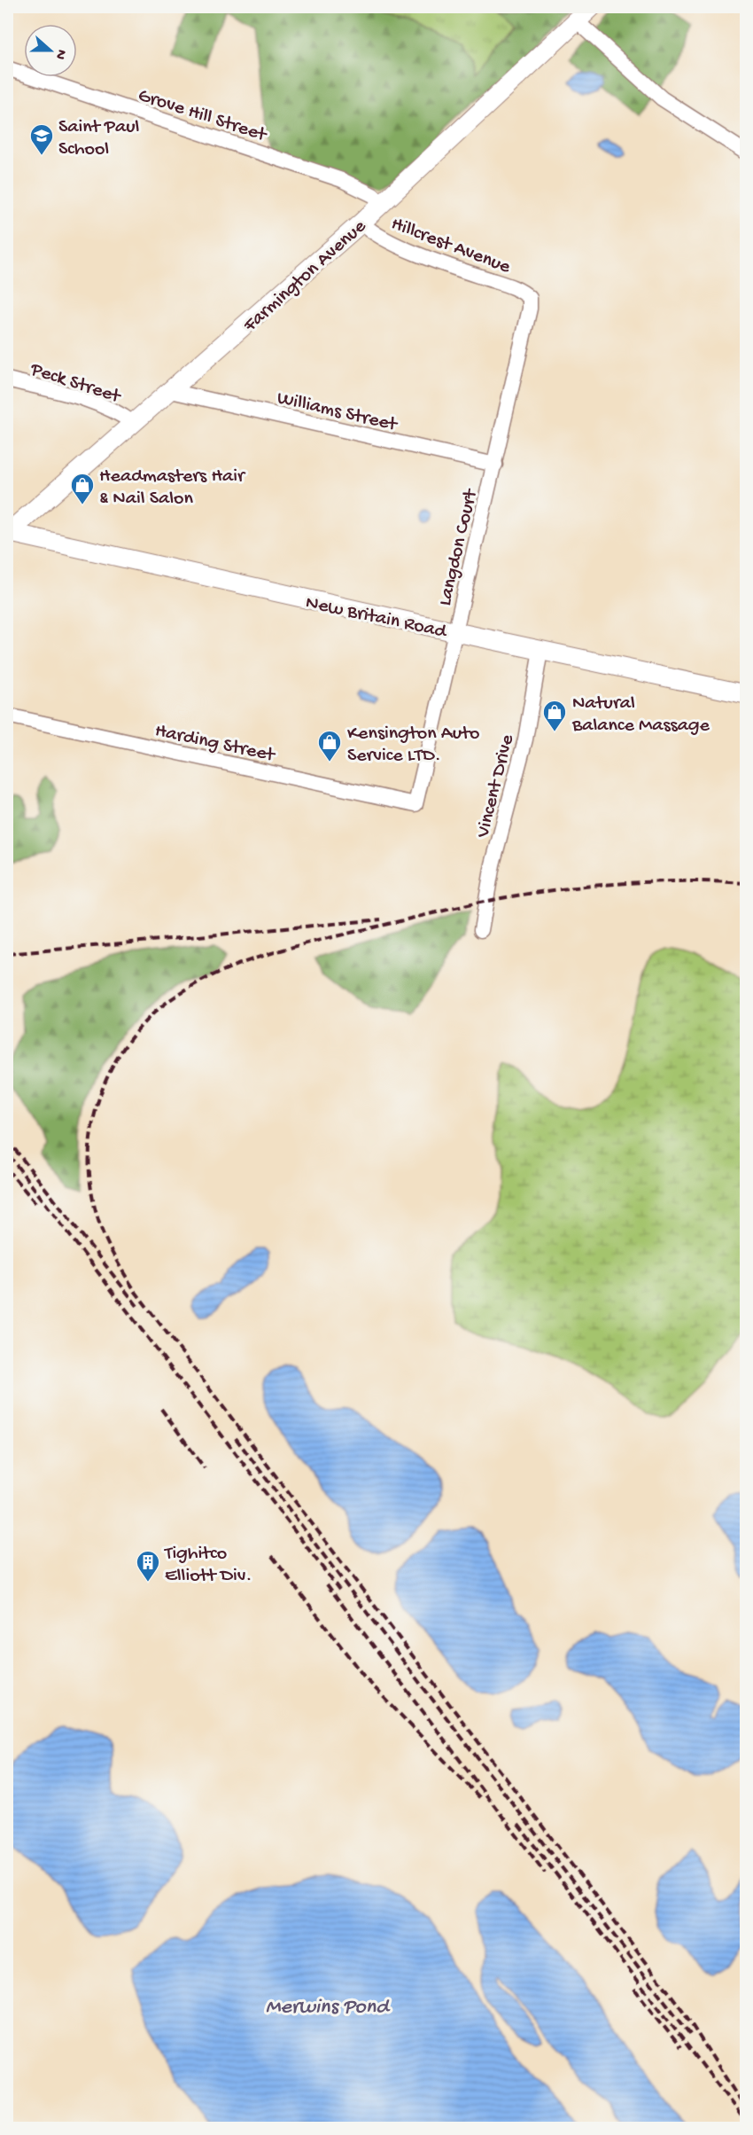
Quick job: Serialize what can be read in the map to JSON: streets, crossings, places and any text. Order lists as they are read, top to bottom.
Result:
{
  "streets": {
    "main road": ["Farmington Avenue", "New Britain Road"],
    "street": [
      "Grove Hill Street",
      "Hillcrest Avenue",
      "Peck Street",
      "Williams Street",
      "Langdon Court",
      "Harding Street",
      "Vincent Drive"
    ]
  },
  "crossings": [
    ["Grove Hill Street", "Farmington Avenue"],
    ["Hillcrest Avenue", "Farmington Avenue"],
    ["Hillcrest Avenue", "Langdon Court"],
    ["Farmington Avenue", "Peck Street"],
    ["Farmington Avenue", "Williams Street"],
    ["Farmington Avenue", "New Britain Road"],
    ["Williams Street", "Langdon Court"],
    ["Langdon Court", "New Britain Road"],
    ["Langdon Court", "Harding Street"],
    ["New Britain Road", "Vincent Drive"]
  ],
  "water": ["Merwins Pond"],
  "places": {
    "school or university": ["Saint Paul School"],
    "shop": ["Headmasters Hair & Nail Salon", "Natural Balance Massage", "Kensington Auto Service LTD."],
    "building": ["Tighitco Elliott Div."]
  },
  "north": "right"
}
